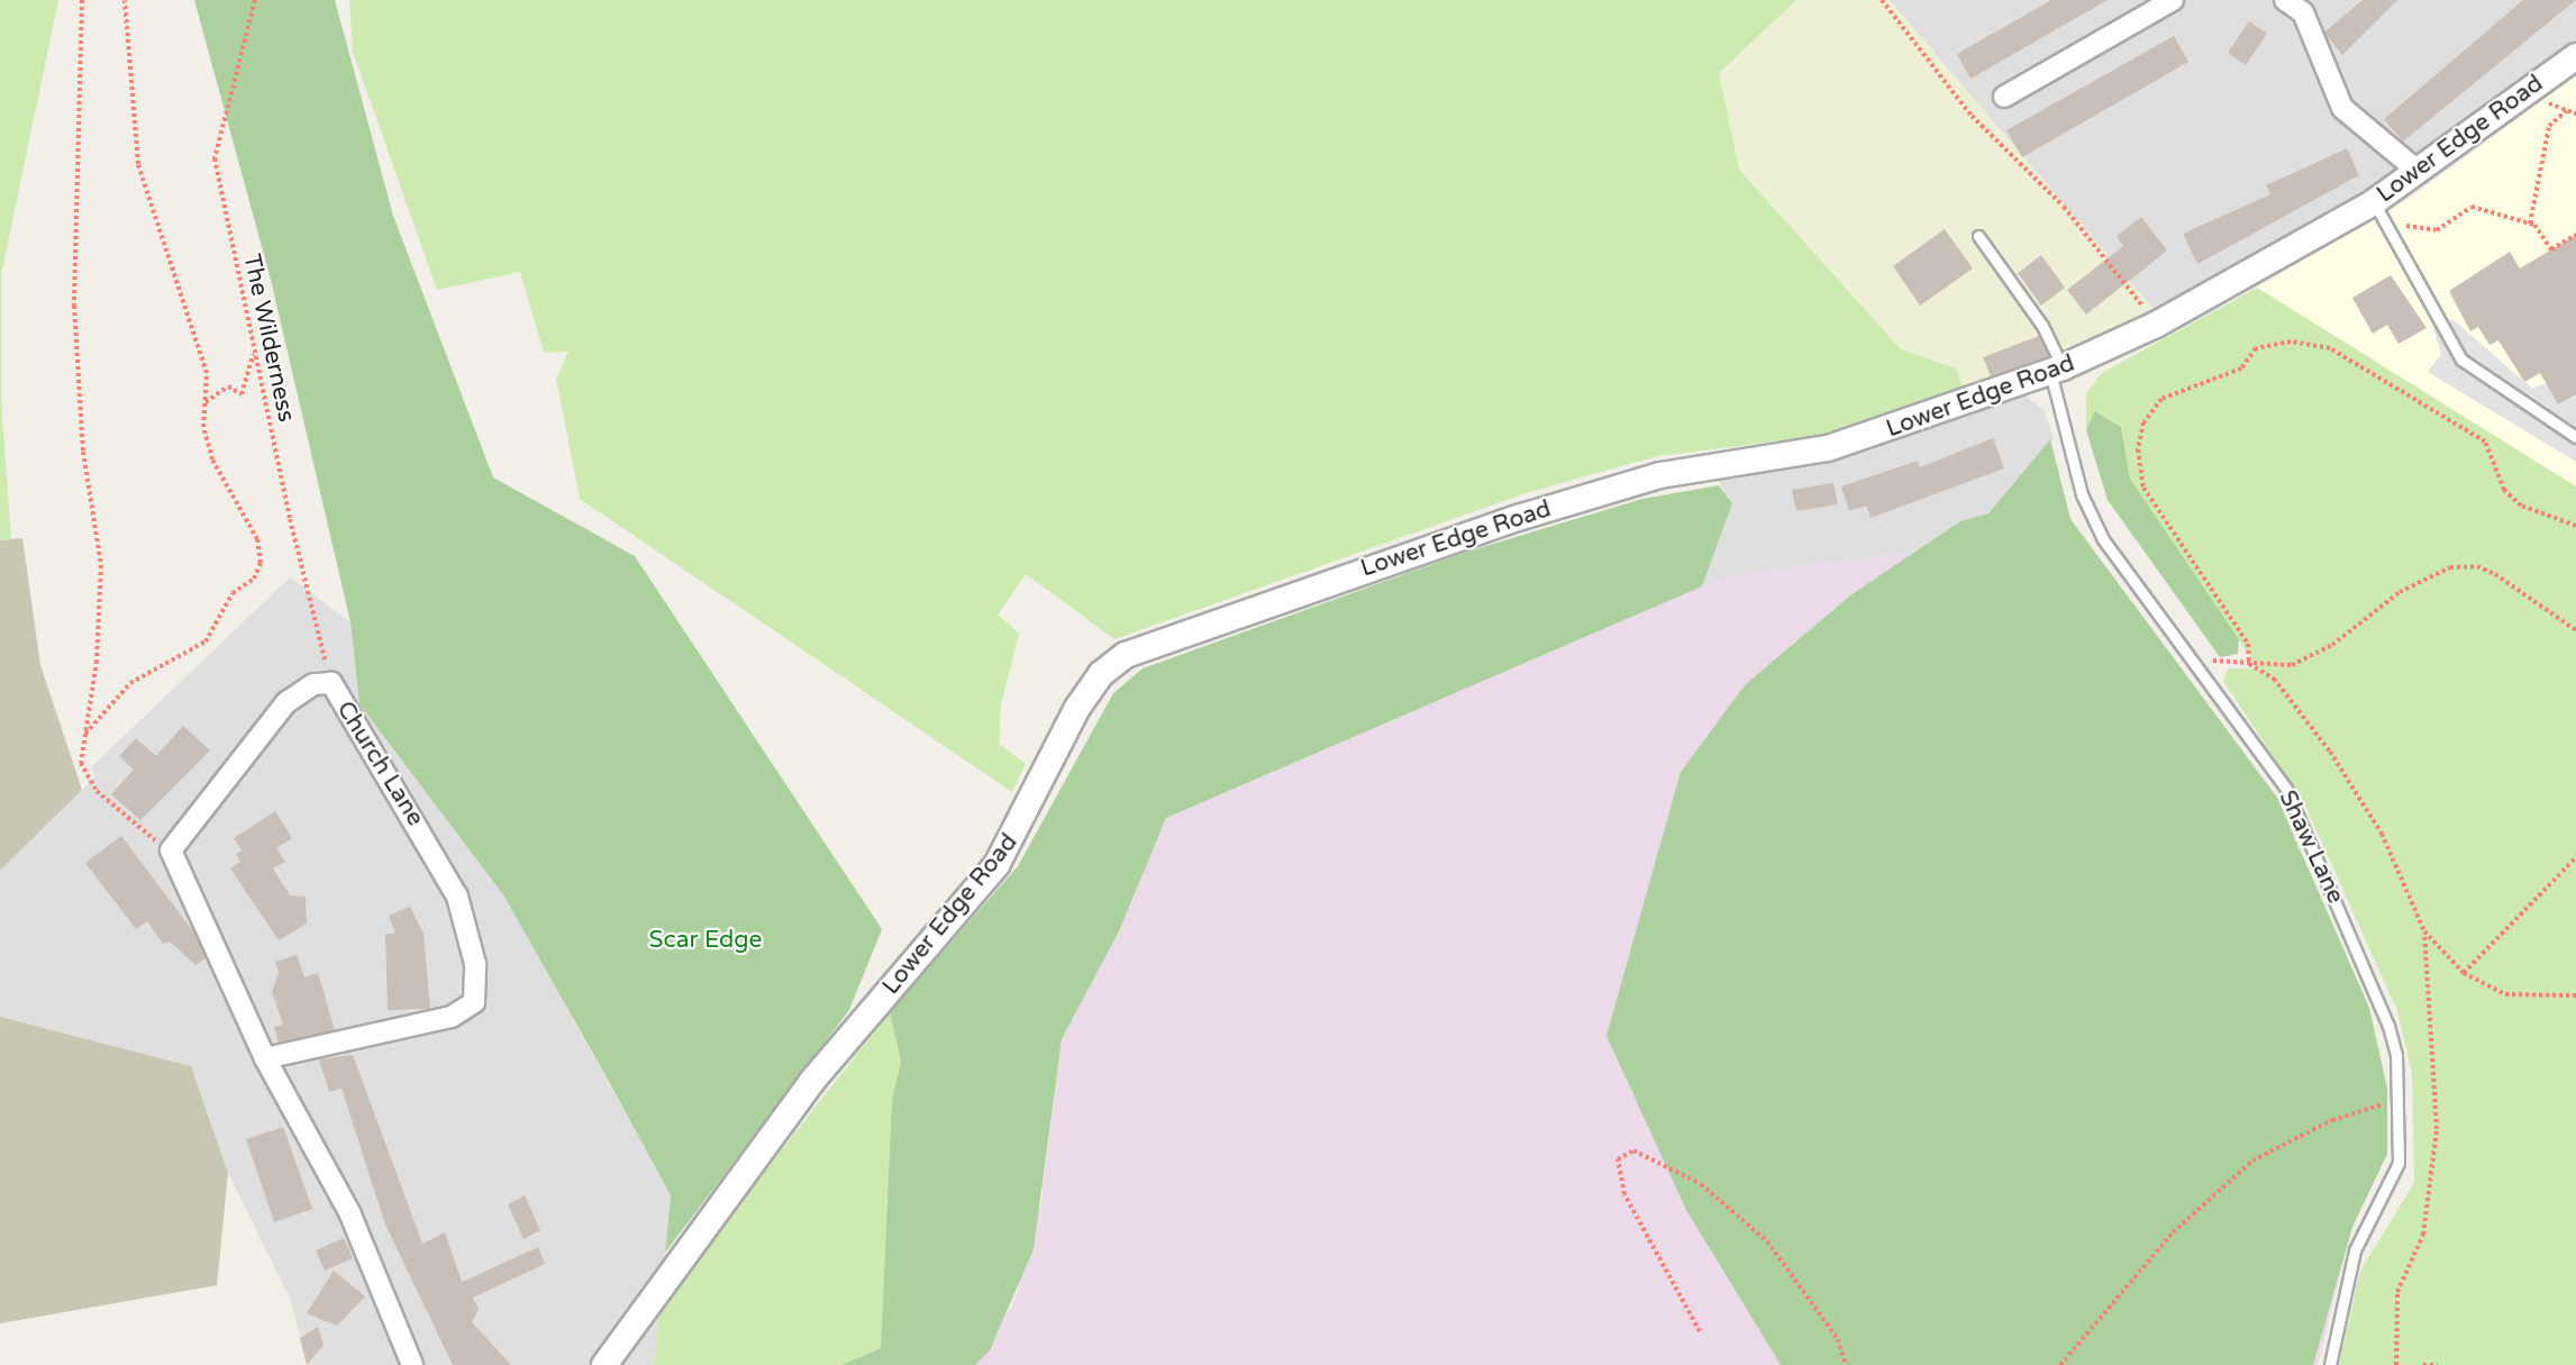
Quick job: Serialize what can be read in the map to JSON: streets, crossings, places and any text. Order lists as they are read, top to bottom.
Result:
{
  "streets": {
    "street": ["Lower Edge Road", "Church Lane"],
    "lane": ["Shaw Lane"],
    "path": ["The Wilderness"]
  },
  "crossings": [
    ["Lower Edge Road", "Shaw Lane"],
    ["The Wilderness", "Church Lane"]
  ],
  "parks": ["Scar Edge"]
}
